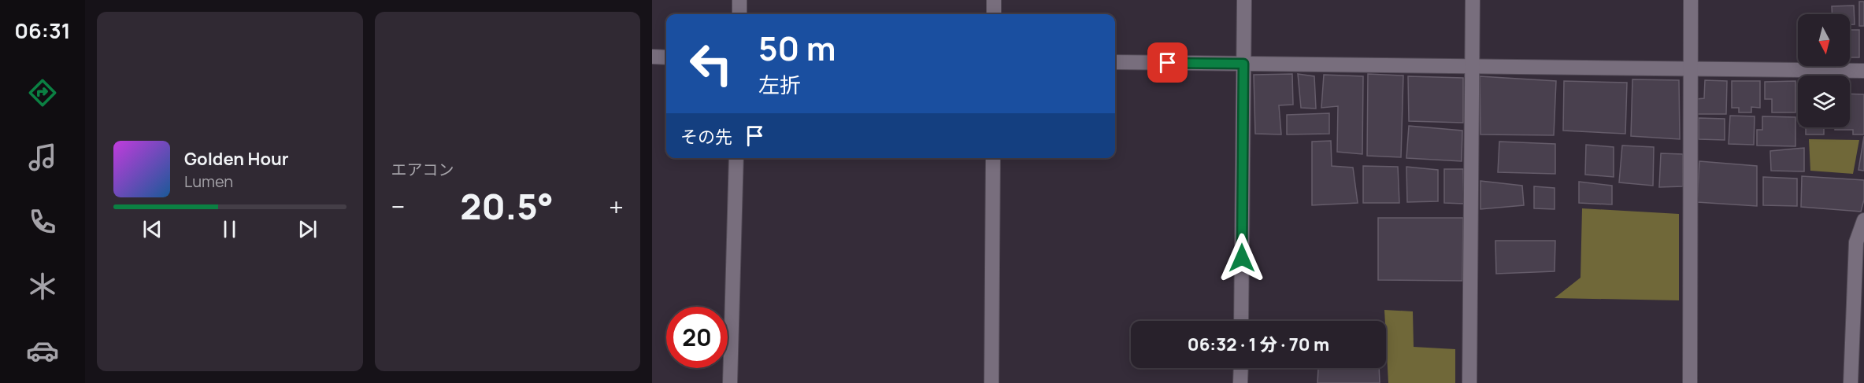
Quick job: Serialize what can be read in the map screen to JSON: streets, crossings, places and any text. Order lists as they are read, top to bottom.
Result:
{
  "north": "bottom",
  "page": {
    "tabs": "06:31",
    "tile": "エアコン",
    "turn": ["50 m", "左折"],
    "then": "その先",
    "song": ["Golden Hour", "Lumen"],
    "heat": ["−", "20.5°", "+"],
    "limit": "20",
    "trip": "06:32 · 1 分 · 70 m"
  }
}
